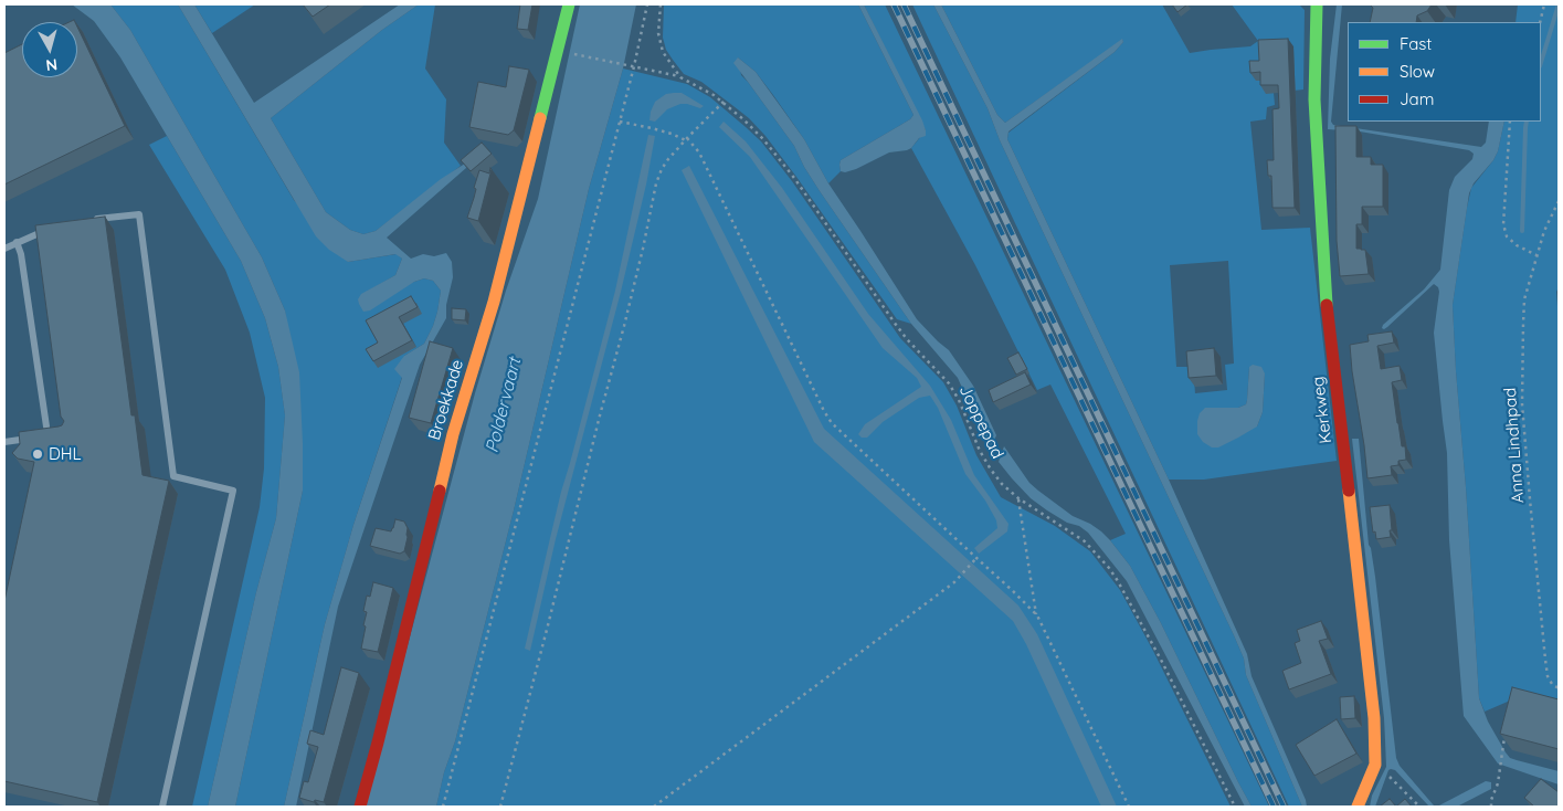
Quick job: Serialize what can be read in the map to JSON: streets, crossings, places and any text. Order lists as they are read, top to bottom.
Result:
{
  "streets": {
    "street": ["Broekkade", "Kerkweg"],
    "path": ["Joppepad", "Anna Lindhpad"]
  },
  "water": ["Poldervaart"],
  "places": ["DHL"],
  "legend": ["Fast", "Slow", "Jam"],
  "north": "bottom"
}
